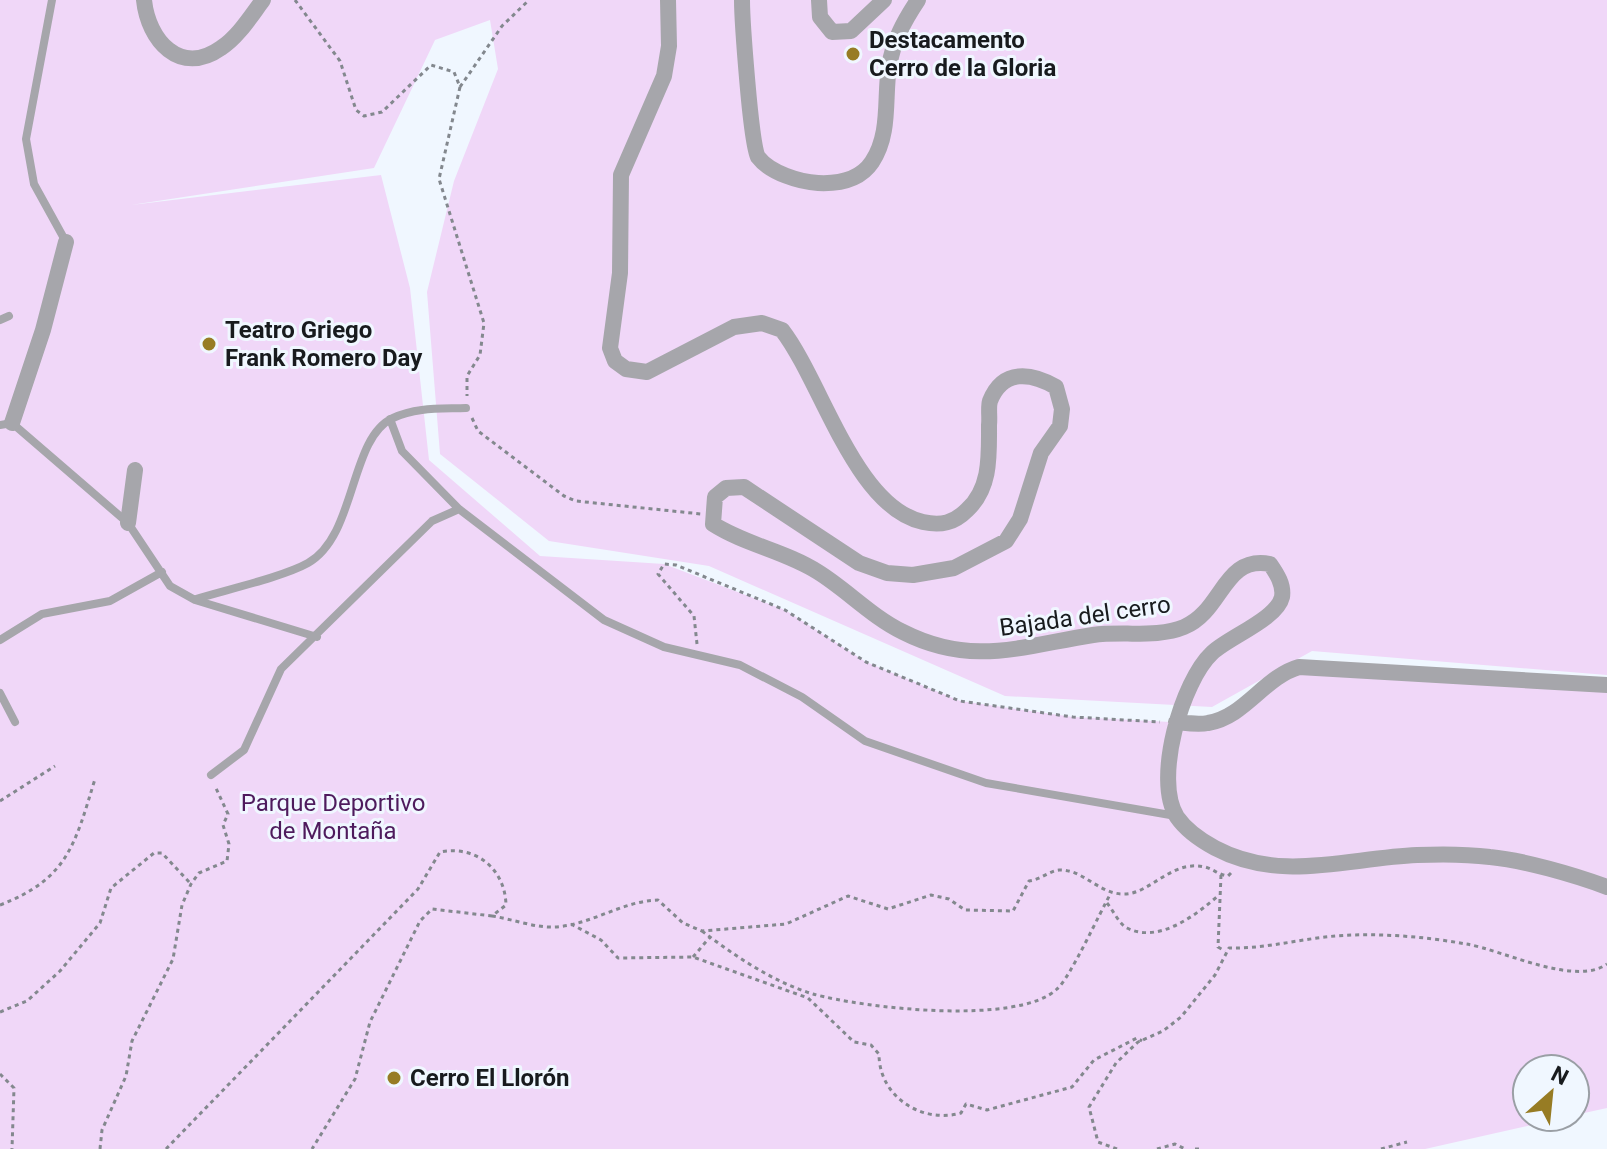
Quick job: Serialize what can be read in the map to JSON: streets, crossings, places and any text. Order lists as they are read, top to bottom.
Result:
{
  "streets": {
    "street": ["Bajada del cerro"]
  },
  "parks": ["Parque Deportivo de Montaña"],
  "places": ["Destacamento Cerro de la Gloria", "Teatro Griego Frank Romero Day", "Cerro El Llorón"],
  "north": "top right"
}
